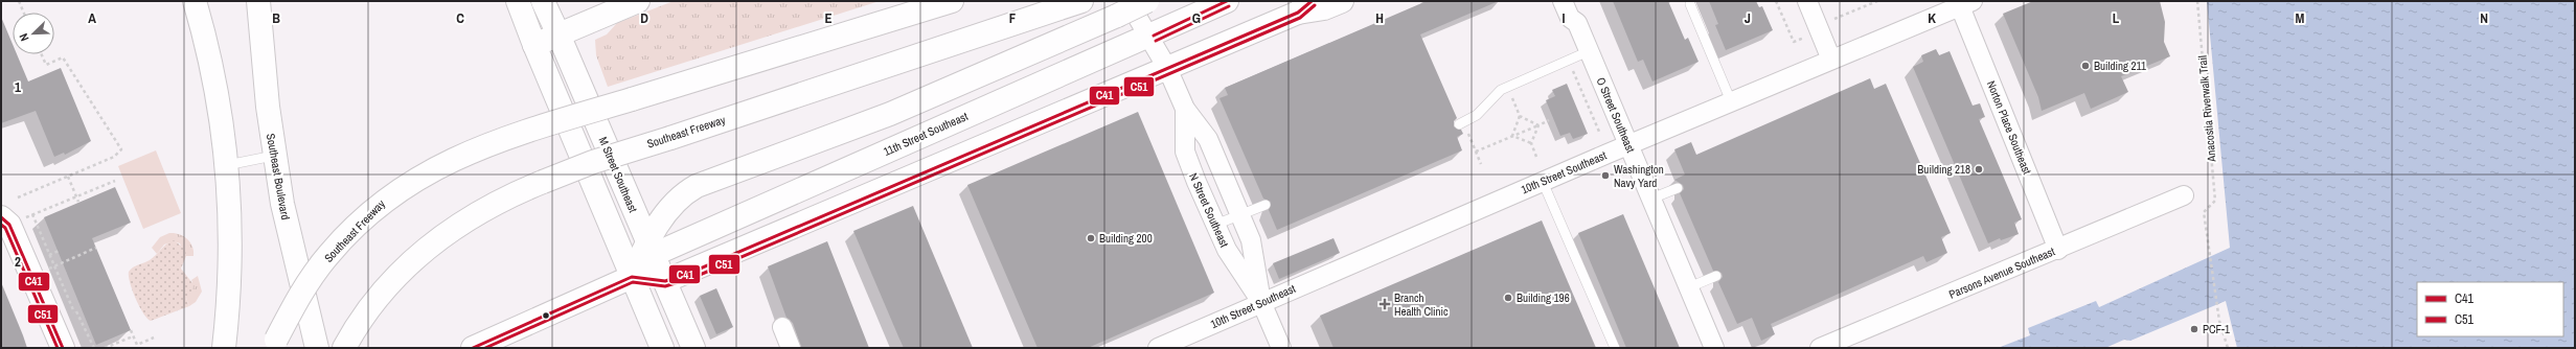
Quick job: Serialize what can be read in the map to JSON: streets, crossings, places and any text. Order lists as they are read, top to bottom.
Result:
{
  "streets": {
    "main road": [
      "Southeast Freeway",
      "11th Street Southeast",
      "M Street Southeast",
      "Southeast Boulevard"
    ],
    "street": [
      "O Street Southeast",
      "Norton Place Southeast",
      "10th Street Southeast",
      "N Street Southeast",
      "Parsons Avenue Southeast"
    ],
    "path": ["Anacostia Riverwalk Trail"]
  },
  "crossings": [
    ["O Street Southeast", "10th Street Southeast"],
    ["Norton Place Southeast", "10th Street Southeast"],
    ["Norton Place Southeast", "Parsons Avenue Southeast"],
    ["11th Street Southeast", "M Street Southeast"],
    ["11th Street Southeast", "N Street Southeast"],
    ["10th Street Southeast", "N Street Southeast"]
  ],
  "places": {
    "other": [
      "Building 211",
      "Building 218",
      "Washington Navy Yard",
      "Building 200",
      "Building 196",
      "PCF-1"
    ],
    "health": ["Branch Health Clinic"]
  },
  "lines": ["transit line C41", "transit line C51"],
  "legend": ["C41", "C51"],
  "north": "bottom left",
  "grid": {
    "columns": [
      "A",
      "B",
      "C",
      "D",
      "E",
      "F",
      "G",
      "H",
      "I",
      "J",
      "K",
      "L",
      "M",
      "N"
    ],
    "rows": ["1", "2"]
  }
}
